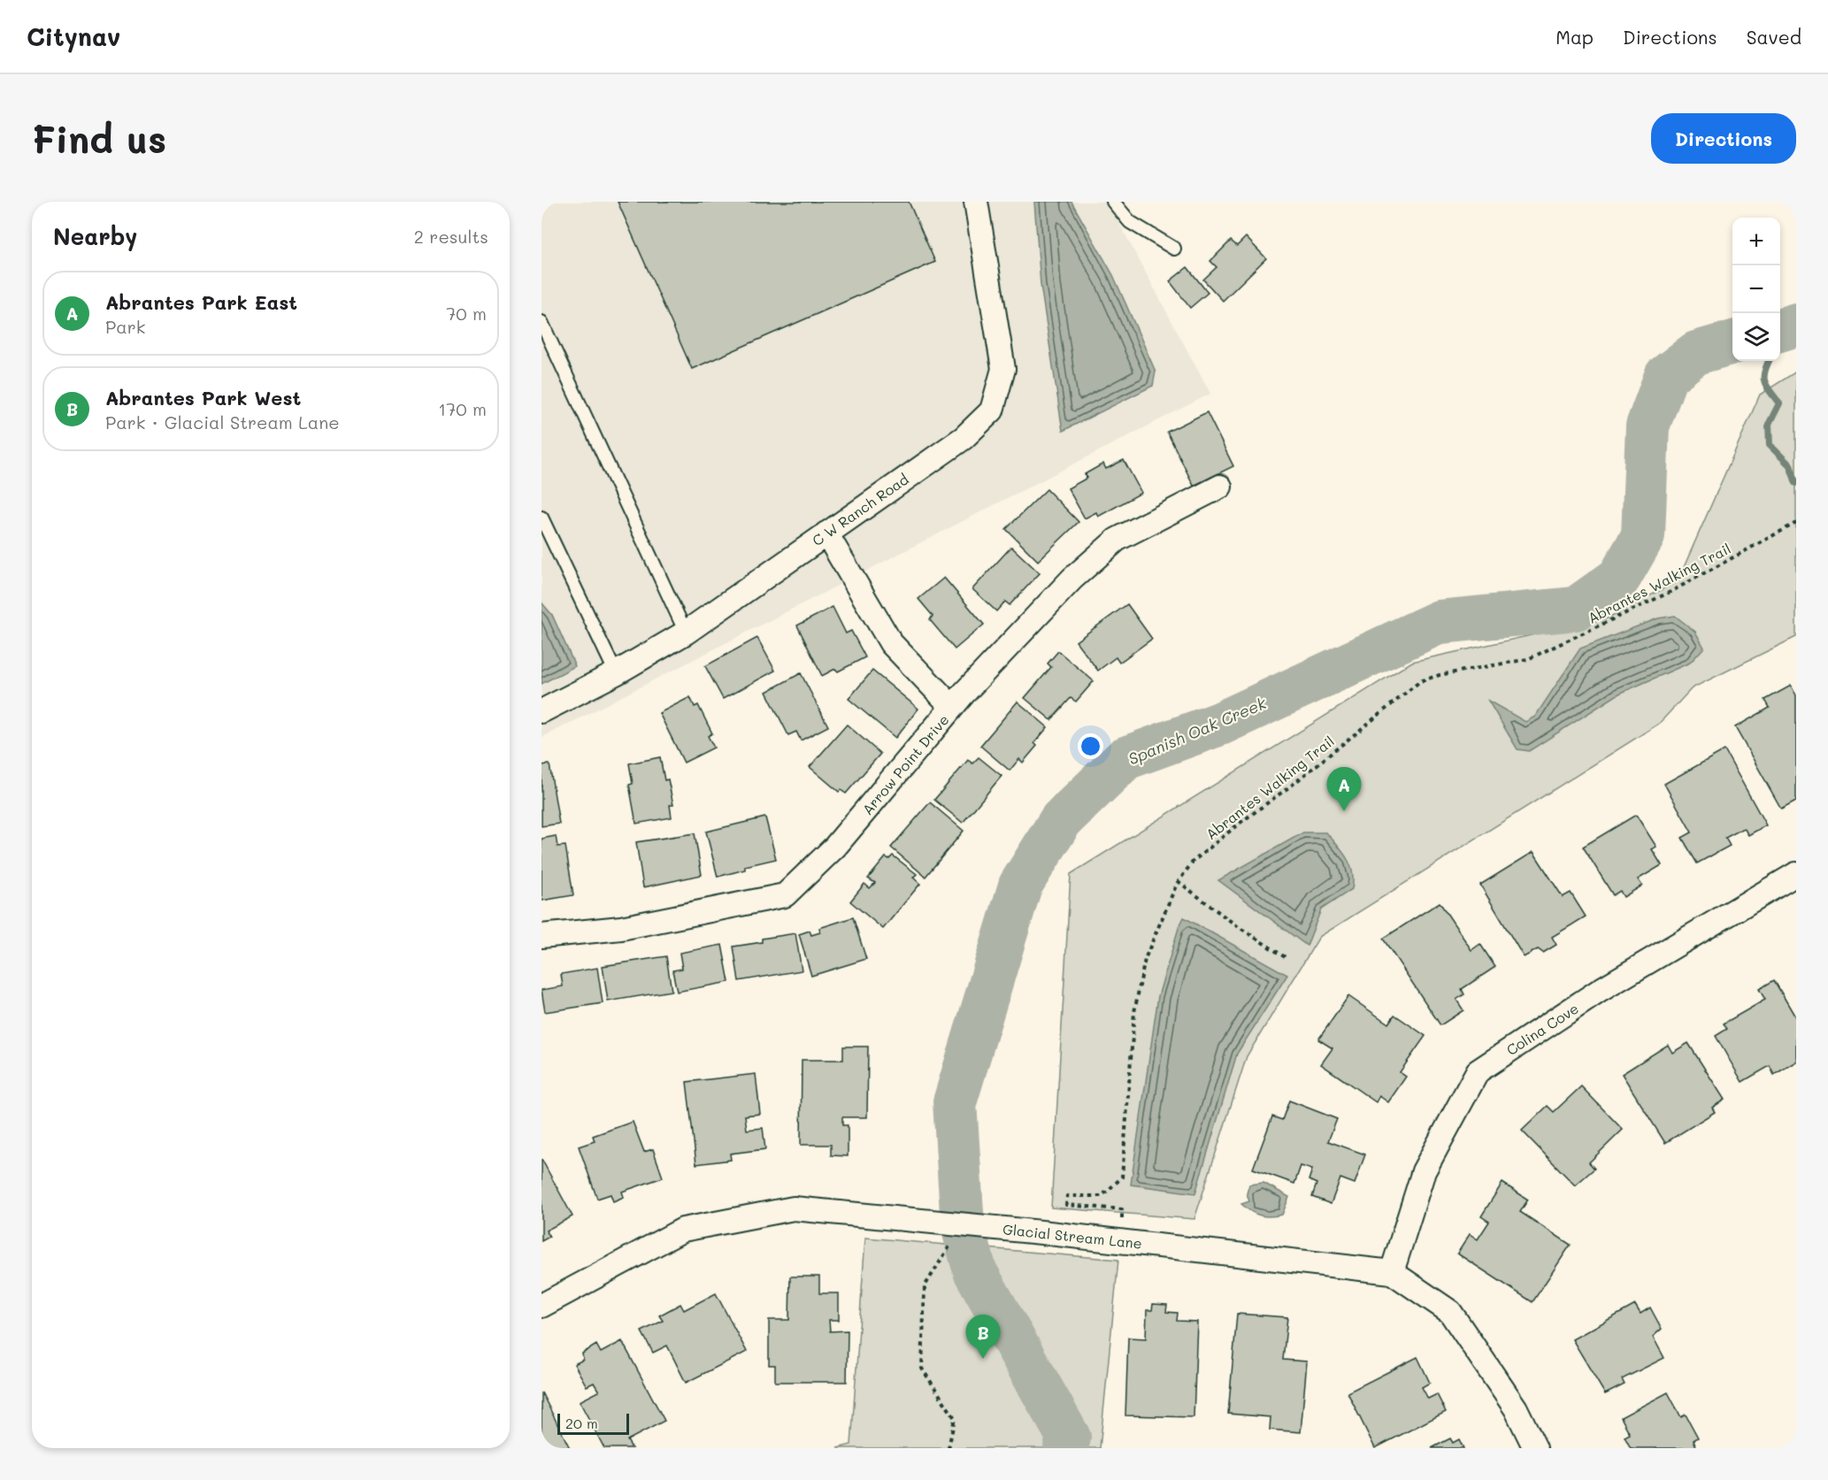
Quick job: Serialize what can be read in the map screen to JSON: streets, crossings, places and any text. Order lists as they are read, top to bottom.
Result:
{
  "streets": {
    "street": [
      "C W Ranch Road",
      "Arrow Point Drive",
      "Colina Cove",
      "Glacial Stream Lane"
    ],
    "path": ["Abrantes Walking Trail"]
  },
  "crossings": [
    ["Abrantes Walking Trail", "Glacial Stream Lane"],
    ["Colina Cove", "Glacial Stream Lane"]
  ],
  "water": ["Spanish Oak Creek"],
  "scale_bar": "20 m",
  "page": {
    "header": "Citynav",
    "nav": ["Map", "Directions", "Saved"],
    "buttons": "Directions",
    "title": "Find us",
    "heading": ["Nearby", "2 results"],
    "map_buttons": ["+", "−"],
    "list": [
      {
        "mark": "A",
        "name": "Abrantes Park East",
        "note": "Park",
        "value": "70 m"
      },
      {
        "mark": "B",
        "name": "Abrantes Park West",
        "note": "Park · Glacial Stream Lane",
        "value": "170 m"
      }
    ],
    "pins": ["A", "B"],
    "scale": "20 m"
  }
}
